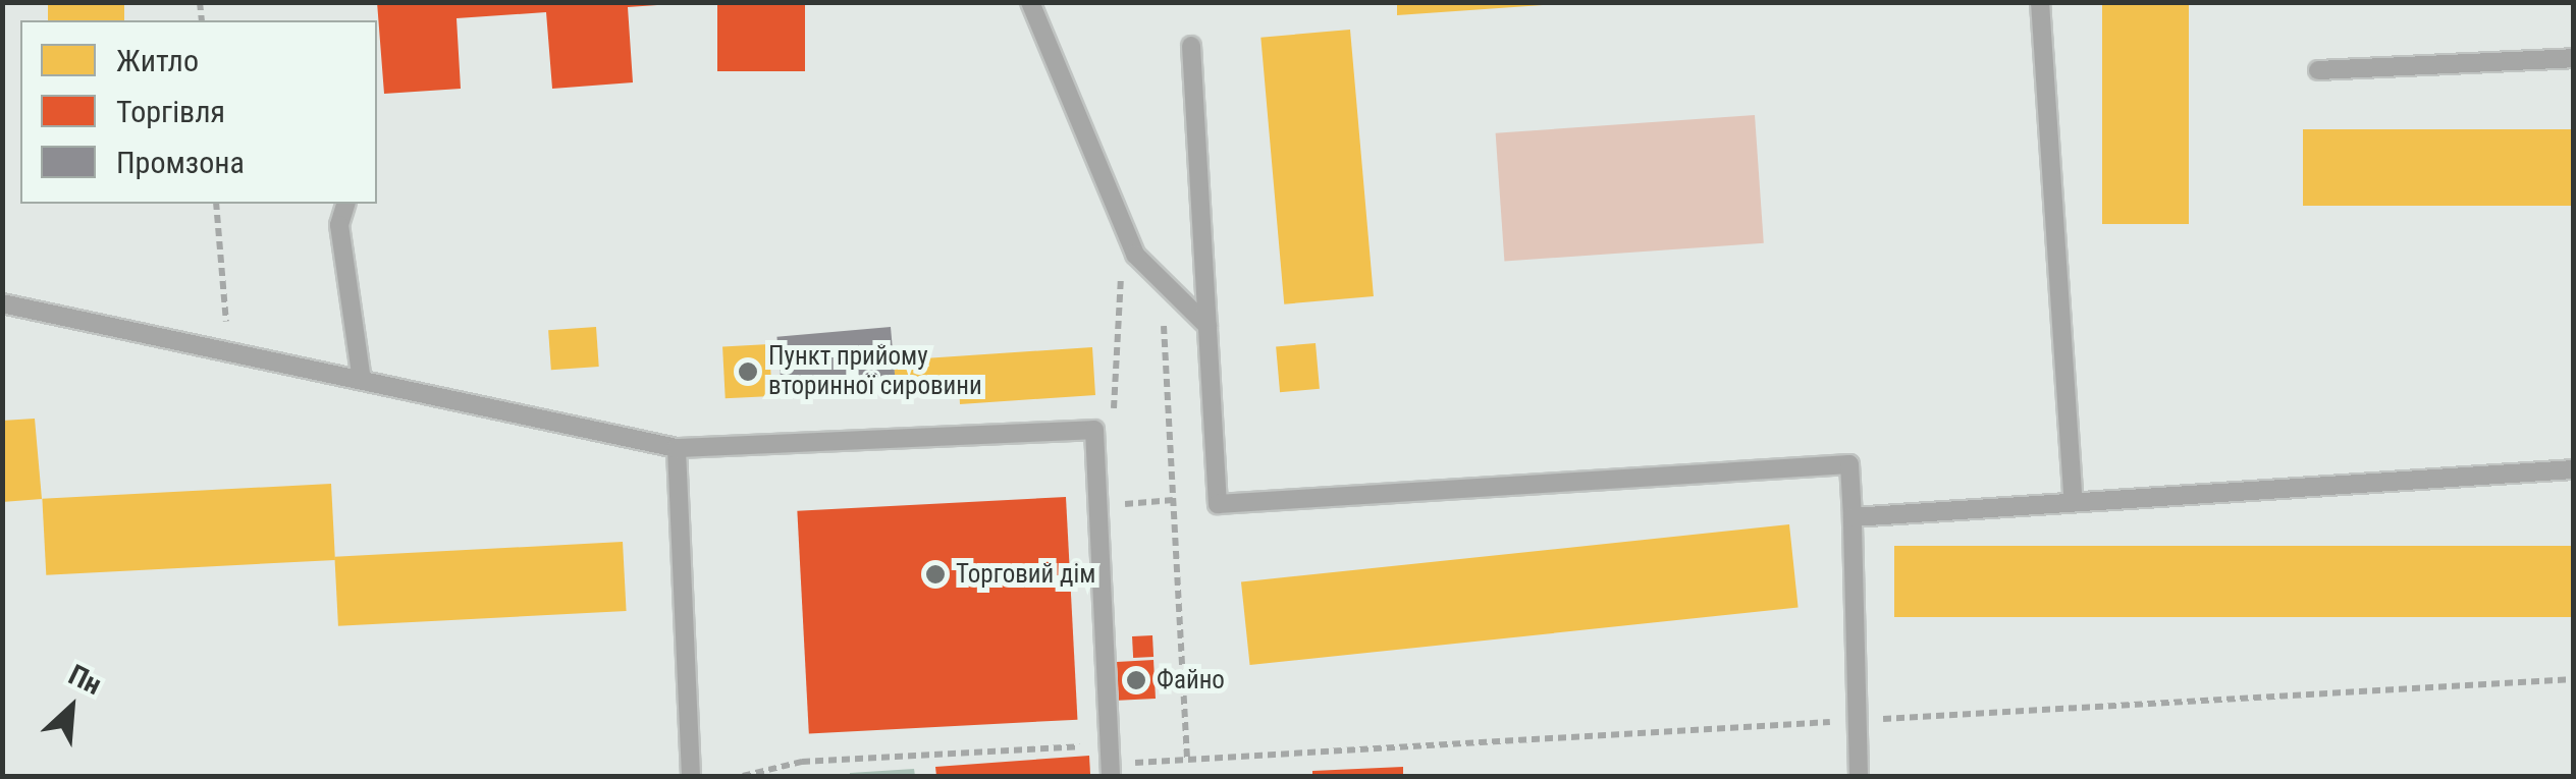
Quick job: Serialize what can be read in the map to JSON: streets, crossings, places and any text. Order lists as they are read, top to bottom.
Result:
{
  "places": ["Пункт прийому вторинної сировини", "Торговий дім", "Файно"],
  "legend": ["Житло", "Торгівля", "Промзона"],
  "north": "top right"
}
